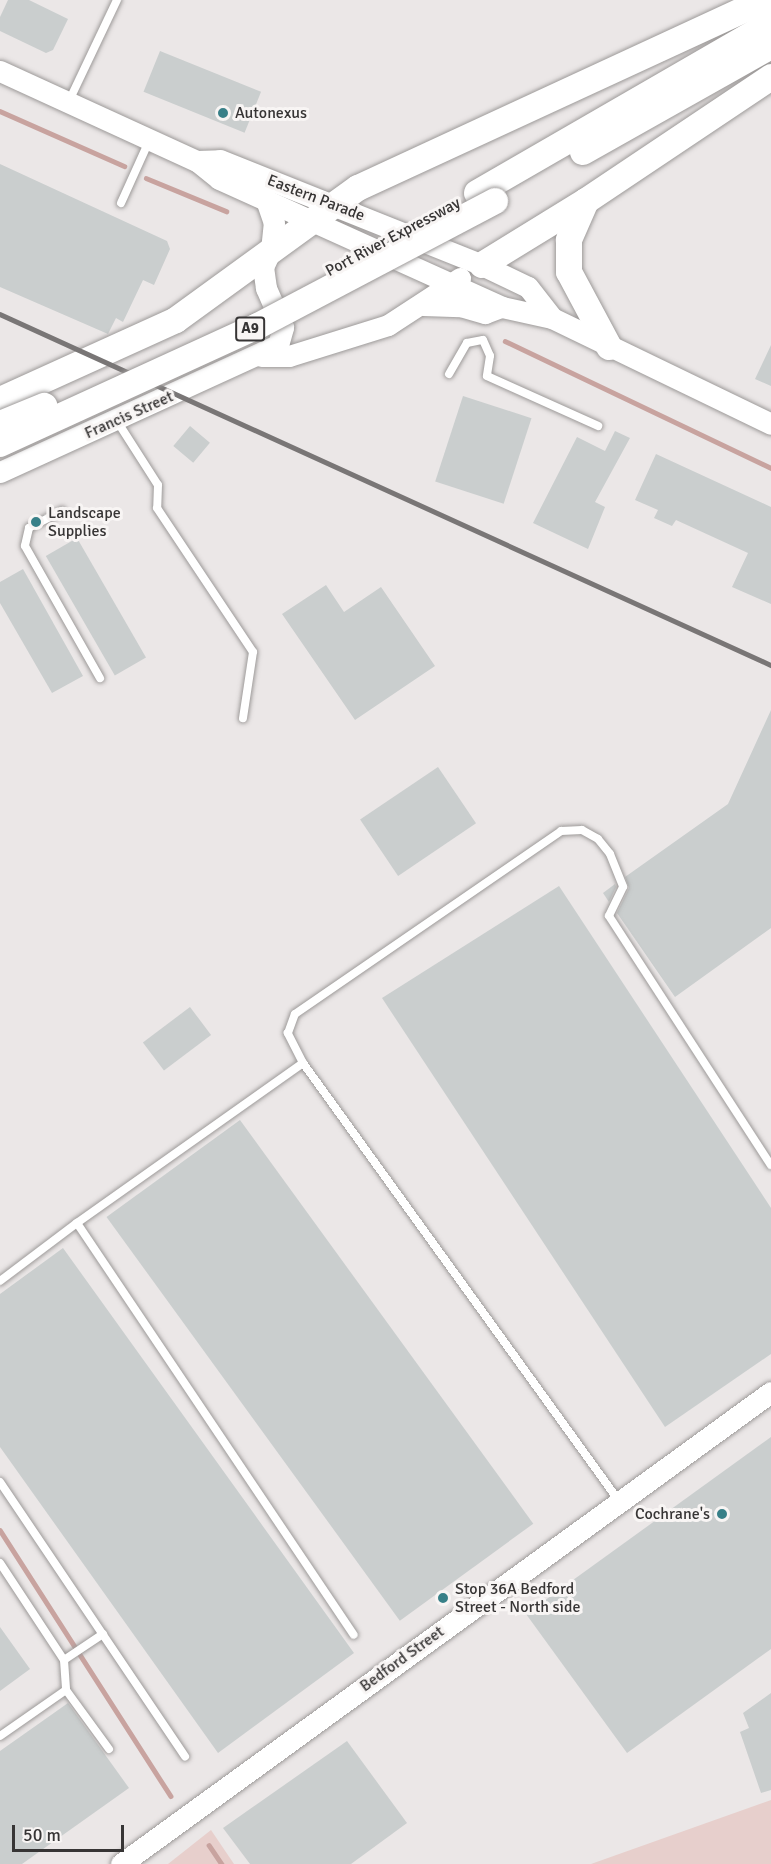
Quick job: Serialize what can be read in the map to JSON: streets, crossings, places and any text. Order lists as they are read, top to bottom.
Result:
{
  "streets": {
    "highway": ["Port River Expressway", "A9"],
    "main road": ["Eastern Parade", "Francis Street", "Bedford Street"]
  },
  "places": [
    "Autonexus",
    "Landscape Supplies",
    "Cochrane's",
    "Stop 36A Bedford Street - North side"
  ],
  "scale_bar": "50 m"
}
